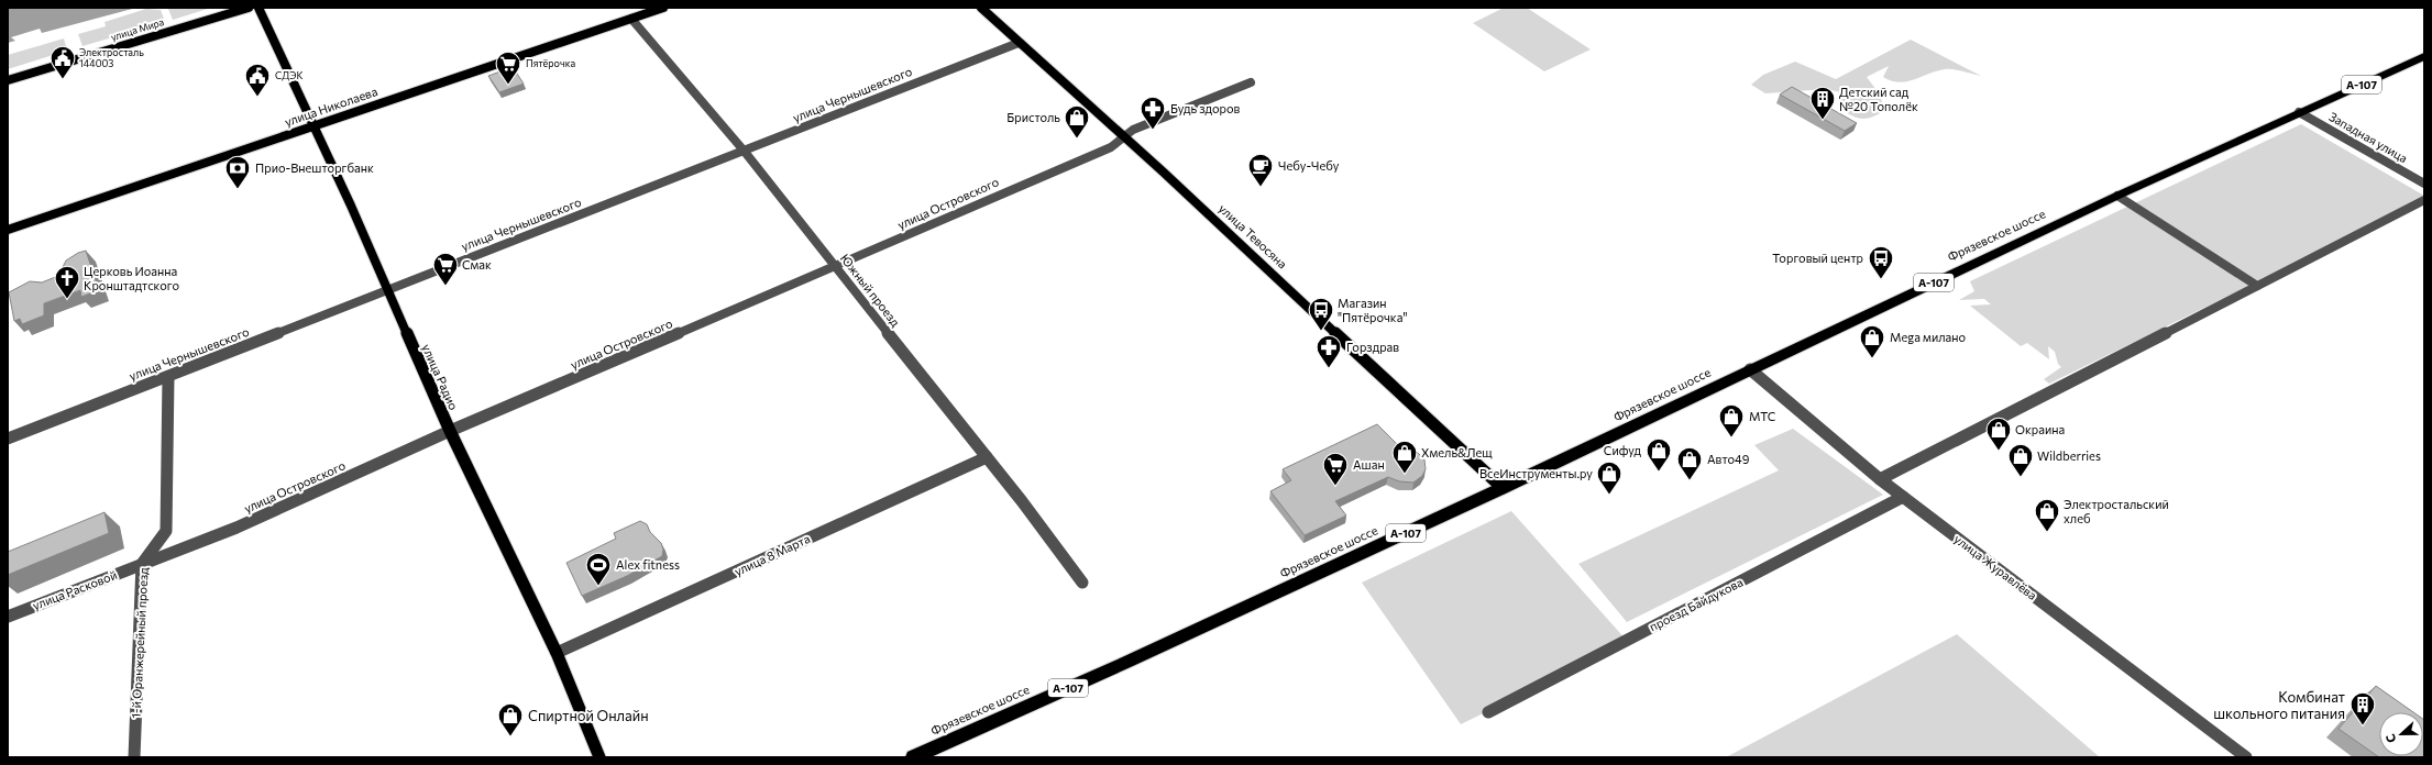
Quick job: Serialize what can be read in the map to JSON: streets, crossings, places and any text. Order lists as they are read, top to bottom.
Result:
{
  "streets": {
    "highway": ["А-107", "Фрязевское шоссе"],
    "main road": [
      "улица Мира",
      "улица Николаева",
      "улица Тевосяна",
      "улица Радио"
    ],
    "street": [
      "улица Чернышевского",
      "Западная улица",
      "улица Островского",
      "Южный проезд",
      "улица 8 Марта",
      "улица Журавлёва",
      "улица Расковой",
      "проезд Байдукова",
      "1-й Оранжерейный проезд"
    ]
  },
  "crossings": [
    ["улица Чернышевского", "улица Тевосяна"],
    ["улица Чернышевского", "Южный проезд"],
    ["улица Чернышевского", "улица Радио"],
    ["улица Чернышевского", "1-й Оранжерейный проезд"],
    ["улица Николаева", "Южный проезд"],
    ["улица Николаева", "улица Радио"],
    ["Западная улица", "Фрязевское шоссе"],
    ["улица Островского", "улица Тевосяна"],
    ["улица Островского", "Южный проезд"],
    ["улица Островского", "улица Радио"],
    ["улица Островского", "улица Расковой"],
    ["улица Островского", "1-й Оранжерейный проезд"],
    ["Фрязевское шоссе", "улица Тевосяна"],
    ["Фрязевское шоссе", "улица Журавлёва"],
    ["Южный проезд", "улица 8 Марта"],
    ["улица Радио", "улица 8 Марта"],
    ["улица Журавлёва", "проезд Байдукова"],
    ["улица Расковой", "1-й Оранжерейный проезд"]
  ],
  "places": {
    "public building": ["Электросталь 144003", "СДЭК"],
    "supermarket": ["Пятёрочка", "Смак", "Ашан"],
    "building": ["Детский сад №20 Тополёк", "Комбинат школьного питания"],
    "pharmacy": ["Будь здоров", "Горздрав"],
    "shop": [
      "Бристоль",
      "Mega милано",
      "МТС",
      "Окраина",
      "Сифуд",
      "Хмель&Лещ",
      "Wildberries",
      "Авто49",
      "ВсеИнструменты.ру",
      "Электростальский хлеб",
      "Спиртной Онлайн"
    ],
    "cafe": ["Чебу-Чебу"],
    "bank": ["Прио-Внешторгбанк"],
    "bus stop": ["Торговый центр", "Магазин \"Пятёрочка\""],
    "church": ["Церковь Иоанна Кронштадтского"],
    "sports": ["Alex fitness"]
  },
  "north": "left"
}
